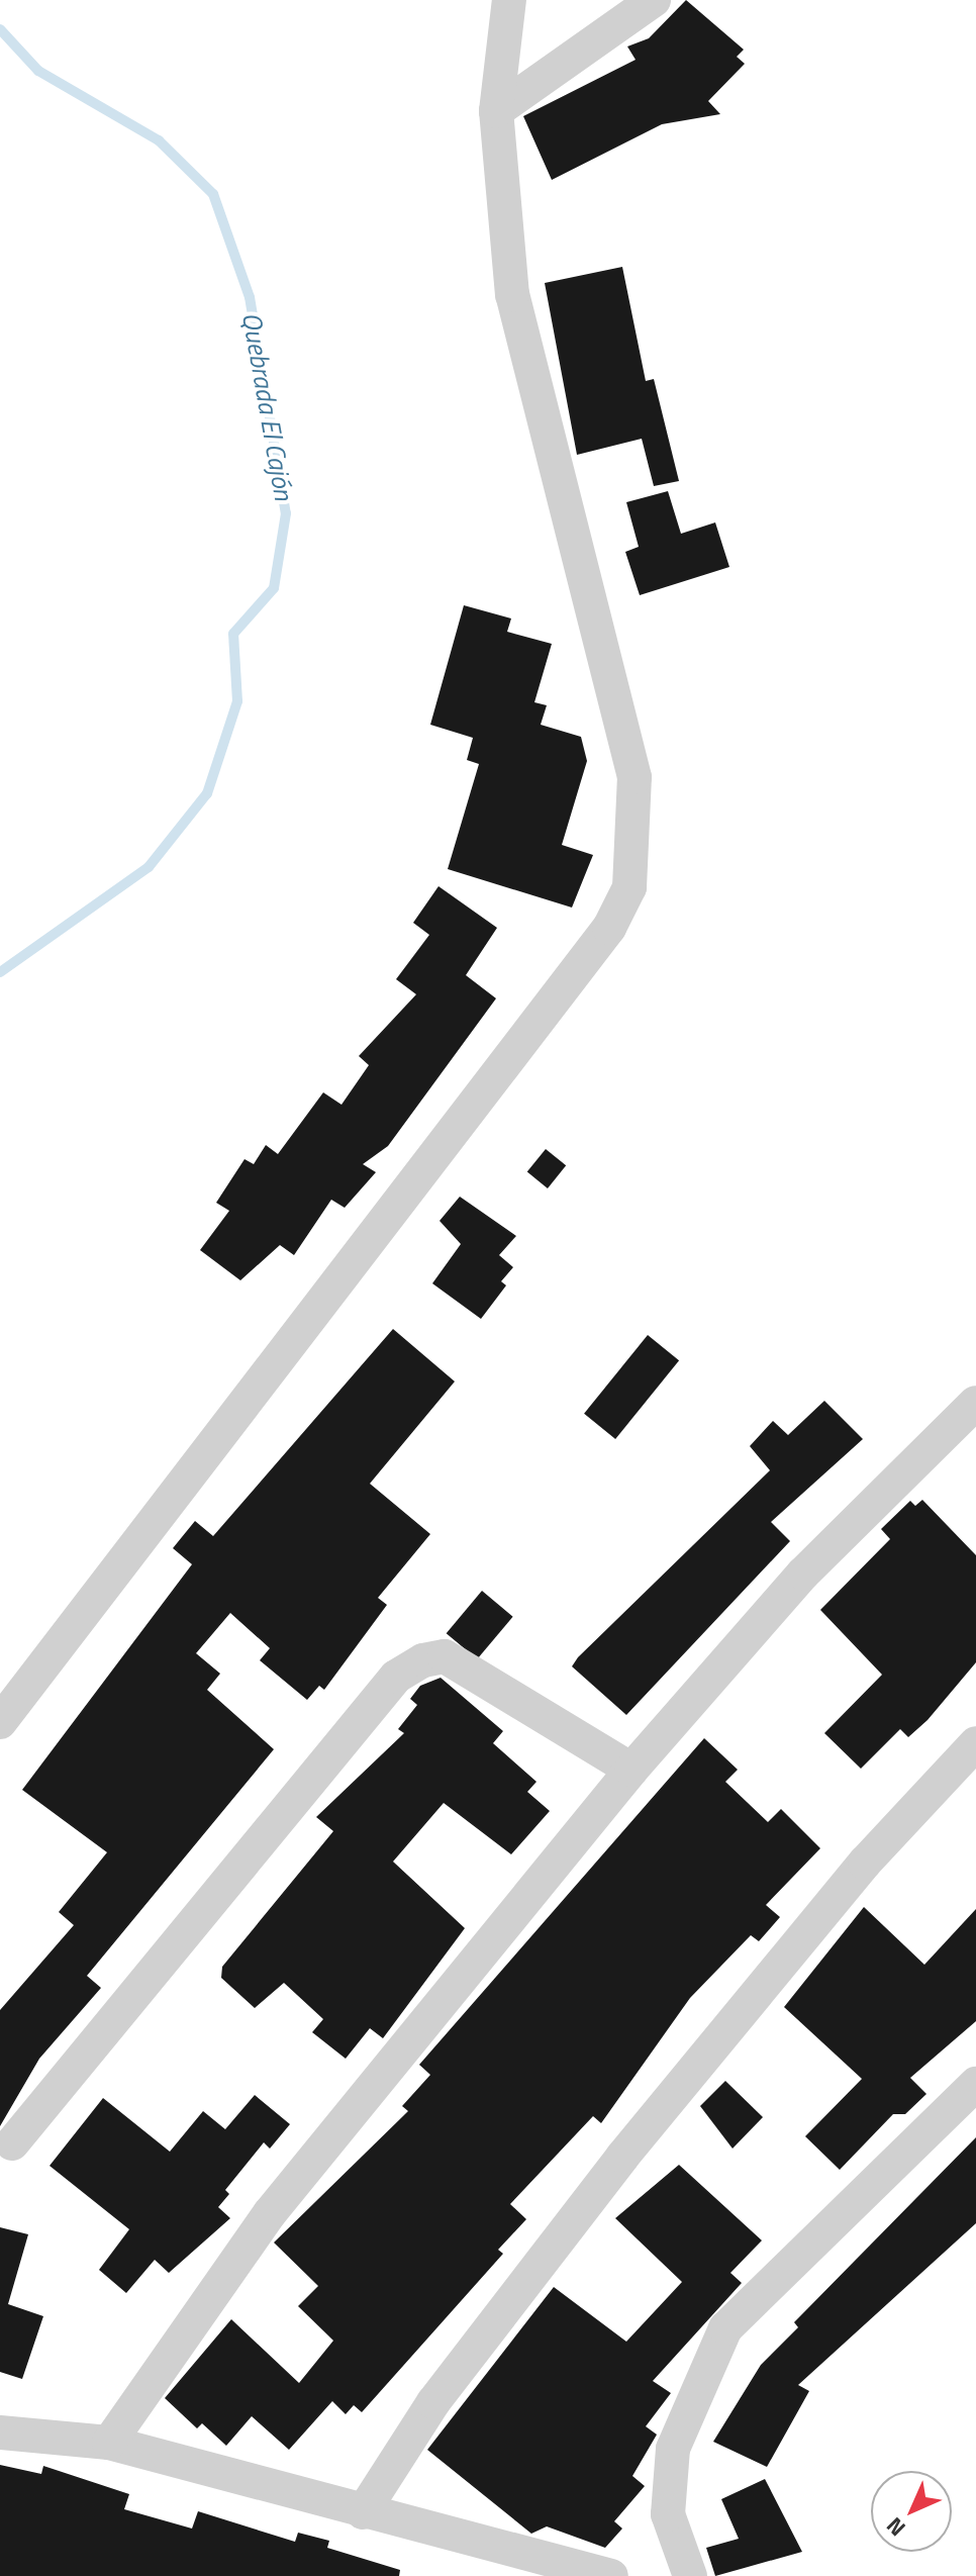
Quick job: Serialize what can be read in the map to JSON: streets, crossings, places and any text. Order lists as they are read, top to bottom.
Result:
{
  "water": ["Quebrada El Cajón"],
  "north": "bottom left"
}
